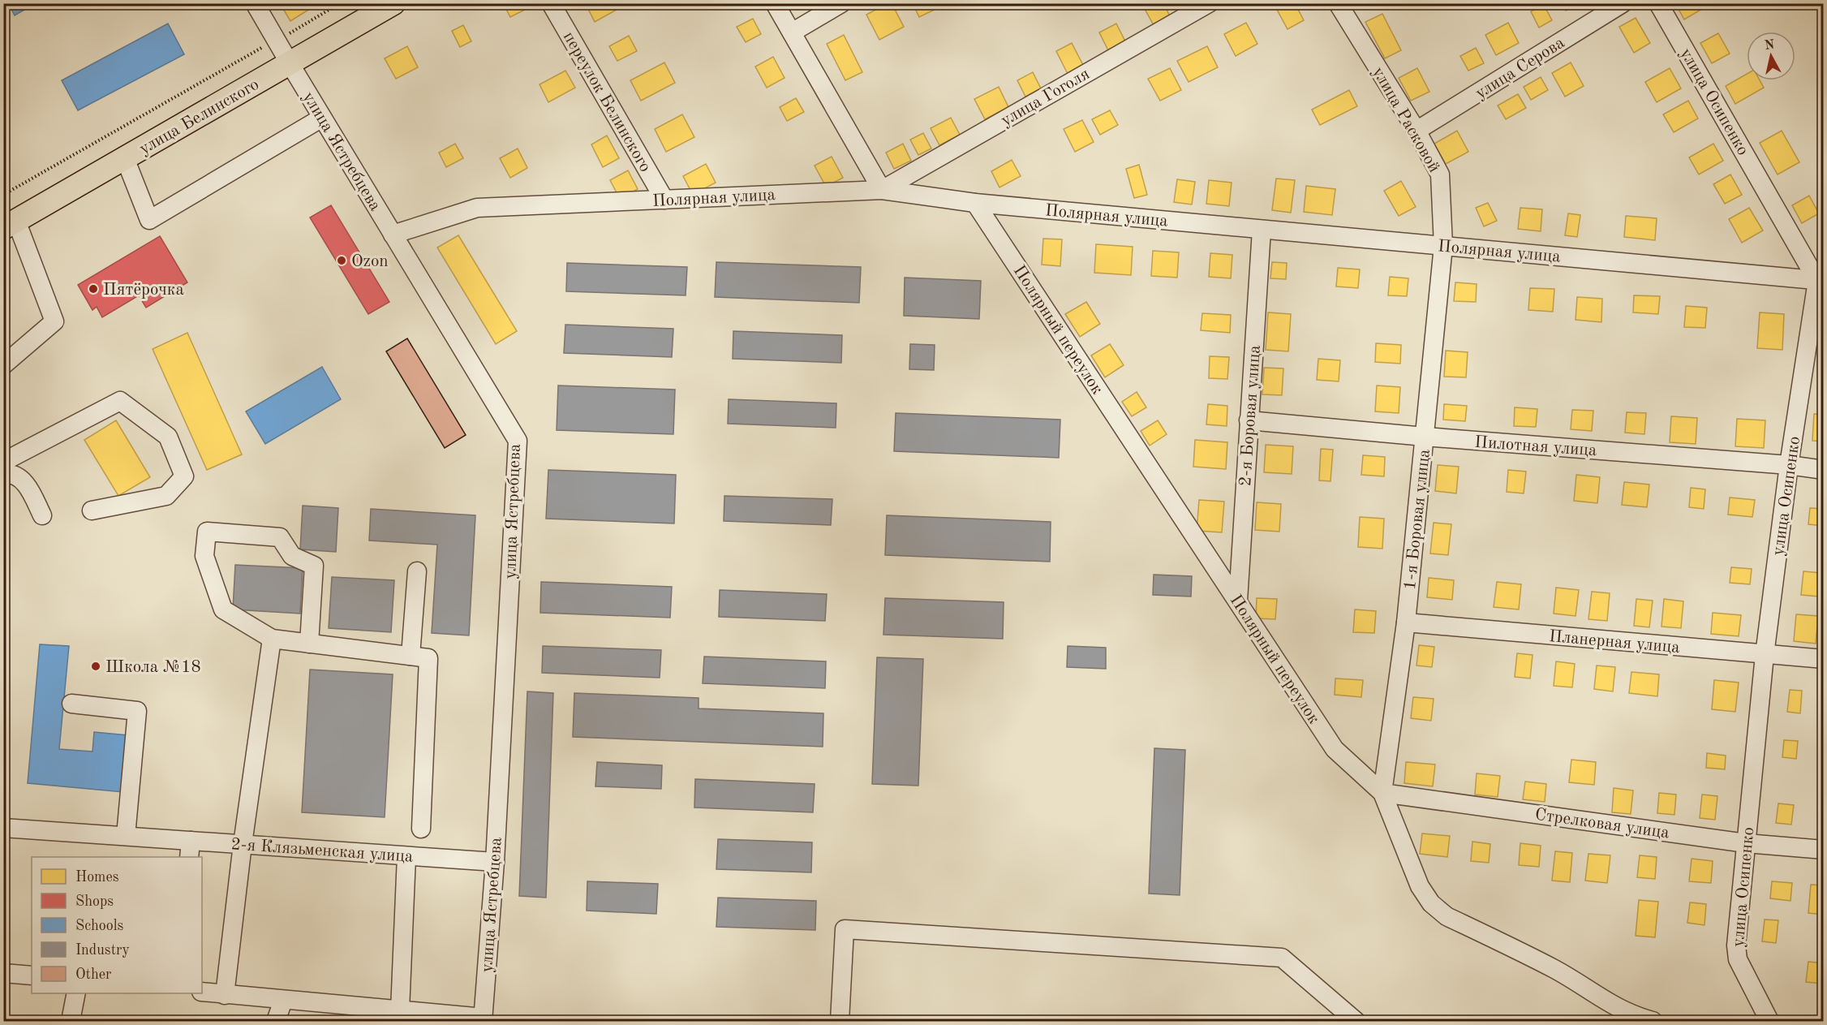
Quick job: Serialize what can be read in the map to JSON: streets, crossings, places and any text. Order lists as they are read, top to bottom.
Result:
{
  "streets": {
    "main road": ["улица Белинского"],
    "street": [
      "улица Серова",
      "улица Гоголя",
      "переулок Белинского",
      "улица Осипенко",
      "улица Расковой",
      "улица Ястребцева",
      "Полярная улица",
      "Полярный переулок",
      "2-я Боровая улица",
      "Пилотная улица",
      "1-я Боровая улица",
      "Планерная улица",
      "Стрелковая улица",
      "2-я Клязьменская улица"
    ]
  },
  "crossings": [
    ["улица Серова", "улица Расковой"],
    ["улица Гоголя", "Полярная улица"],
    ["переулок Белинского", "Полярная улица"],
    ["улица Осипенко", "Полярная улица"],
    ["улица Осипенко", "Пилотная улица"],
    ["улица Осипенко", "Планерная улица"],
    ["улица Осипенко", "Стрелковая улица"],
    ["улица Белинского", "улица Ястребцева"],
    ["улица Расковой", "Полярная улица"],
    ["улица Расковой", "1-я Боровая улица"],
    ["улица Ястребцева", "Полярная улица"],
    ["улица Ястребцева", "2-я Клязьменская улица"],
    ["Полярная улица", "Полярный переулок"],
    ["Полярная улица", "2-я Боровая улица"],
    ["Полярная улица", "1-я Боровая улица"],
    ["Полярный переулок", "2-я Боровая улица"],
    ["Полярный переулок", "1-я Боровая улица"],
    ["Полярный переулок", "Стрелковая улица"],
    ["2-я Боровая улица", "Пилотная улица"],
    ["Пилотная улица", "1-я Боровая улица"],
    ["1-я Боровая улица", "Планерная улица"],
    ["1-я Боровая улица", "Стрелковая улица"]
  ],
  "places": ["Ozon", "Пятёрочка", "Школа №18"],
  "legend": [
    "Homes",
    "Shops",
    "Schools",
    "Industry",
    "Other"
  ],
  "north": "top"
}
